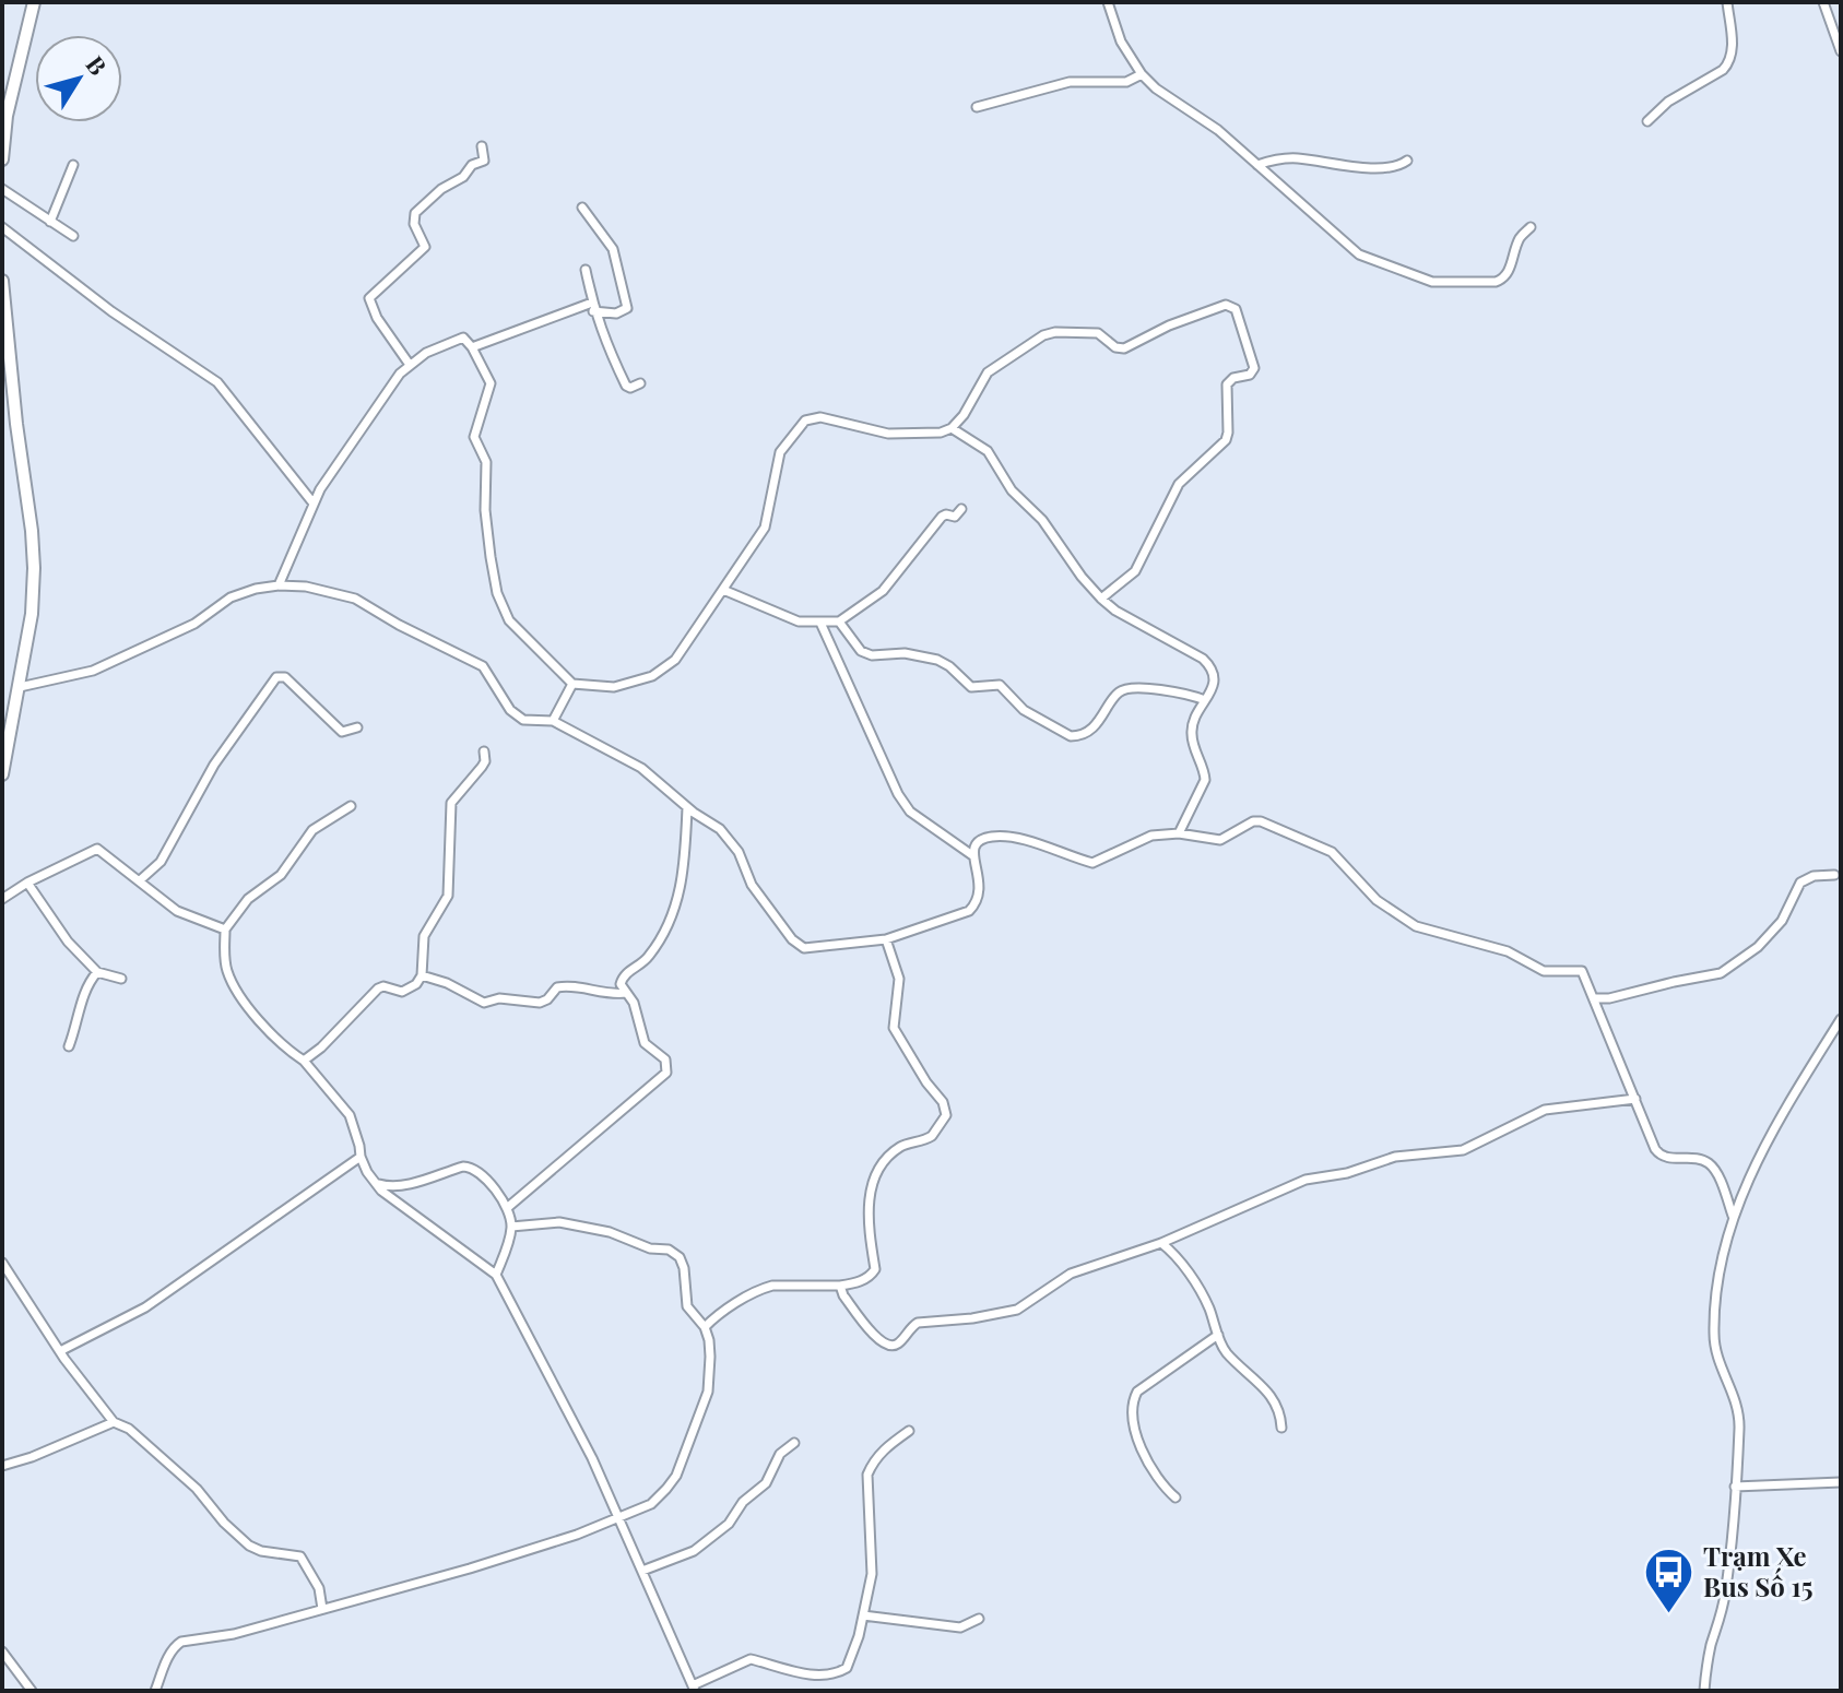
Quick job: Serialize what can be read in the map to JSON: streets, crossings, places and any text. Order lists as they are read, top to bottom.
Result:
{
  "places": {
    "bus stop": ["Trạm Xe Bus Số 15"]
  },
  "north": "top right"
}
